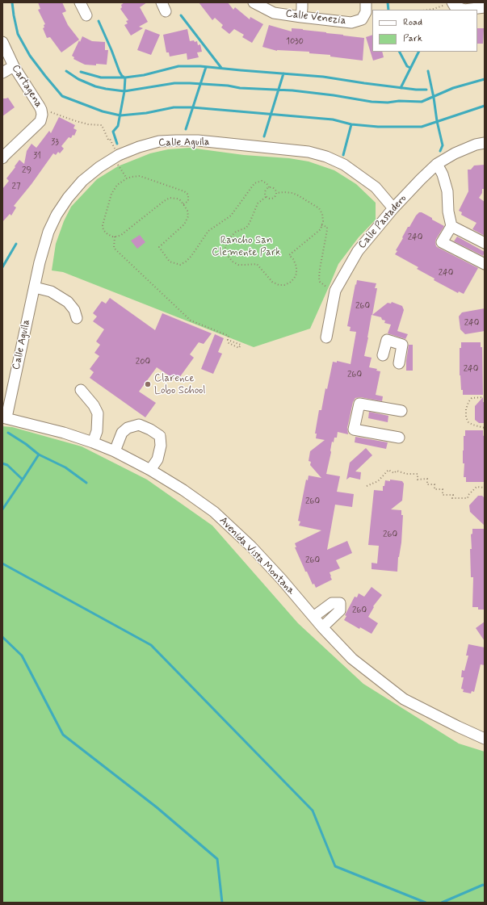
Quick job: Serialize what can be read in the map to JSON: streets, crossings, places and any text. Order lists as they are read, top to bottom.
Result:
{
  "streets": {
    "street": [
      "Calle Venezia",
      "Cartagena",
      "Calle Aguila",
      "Calle Pastadero",
      "Avenida Vista Montana"
    ]
  },
  "crossings": [
    ["Calle Aguila", "Calle Pastadero"],
    ["Calle Aguila", "Avenida Vista Montana"]
  ],
  "parks": ["Rancho San Clemente Park"],
  "places": ["Clarence Lobo School"],
  "house_numbers": [
    "1030",
    "33",
    "31",
    "29",
    "27",
    "240",
    "240",
    "260",
    "240",
    "200",
    "240",
    "260",
    "260",
    "260",
    "260",
    "260"
  ],
  "legend": ["Road", "Park"]
}
